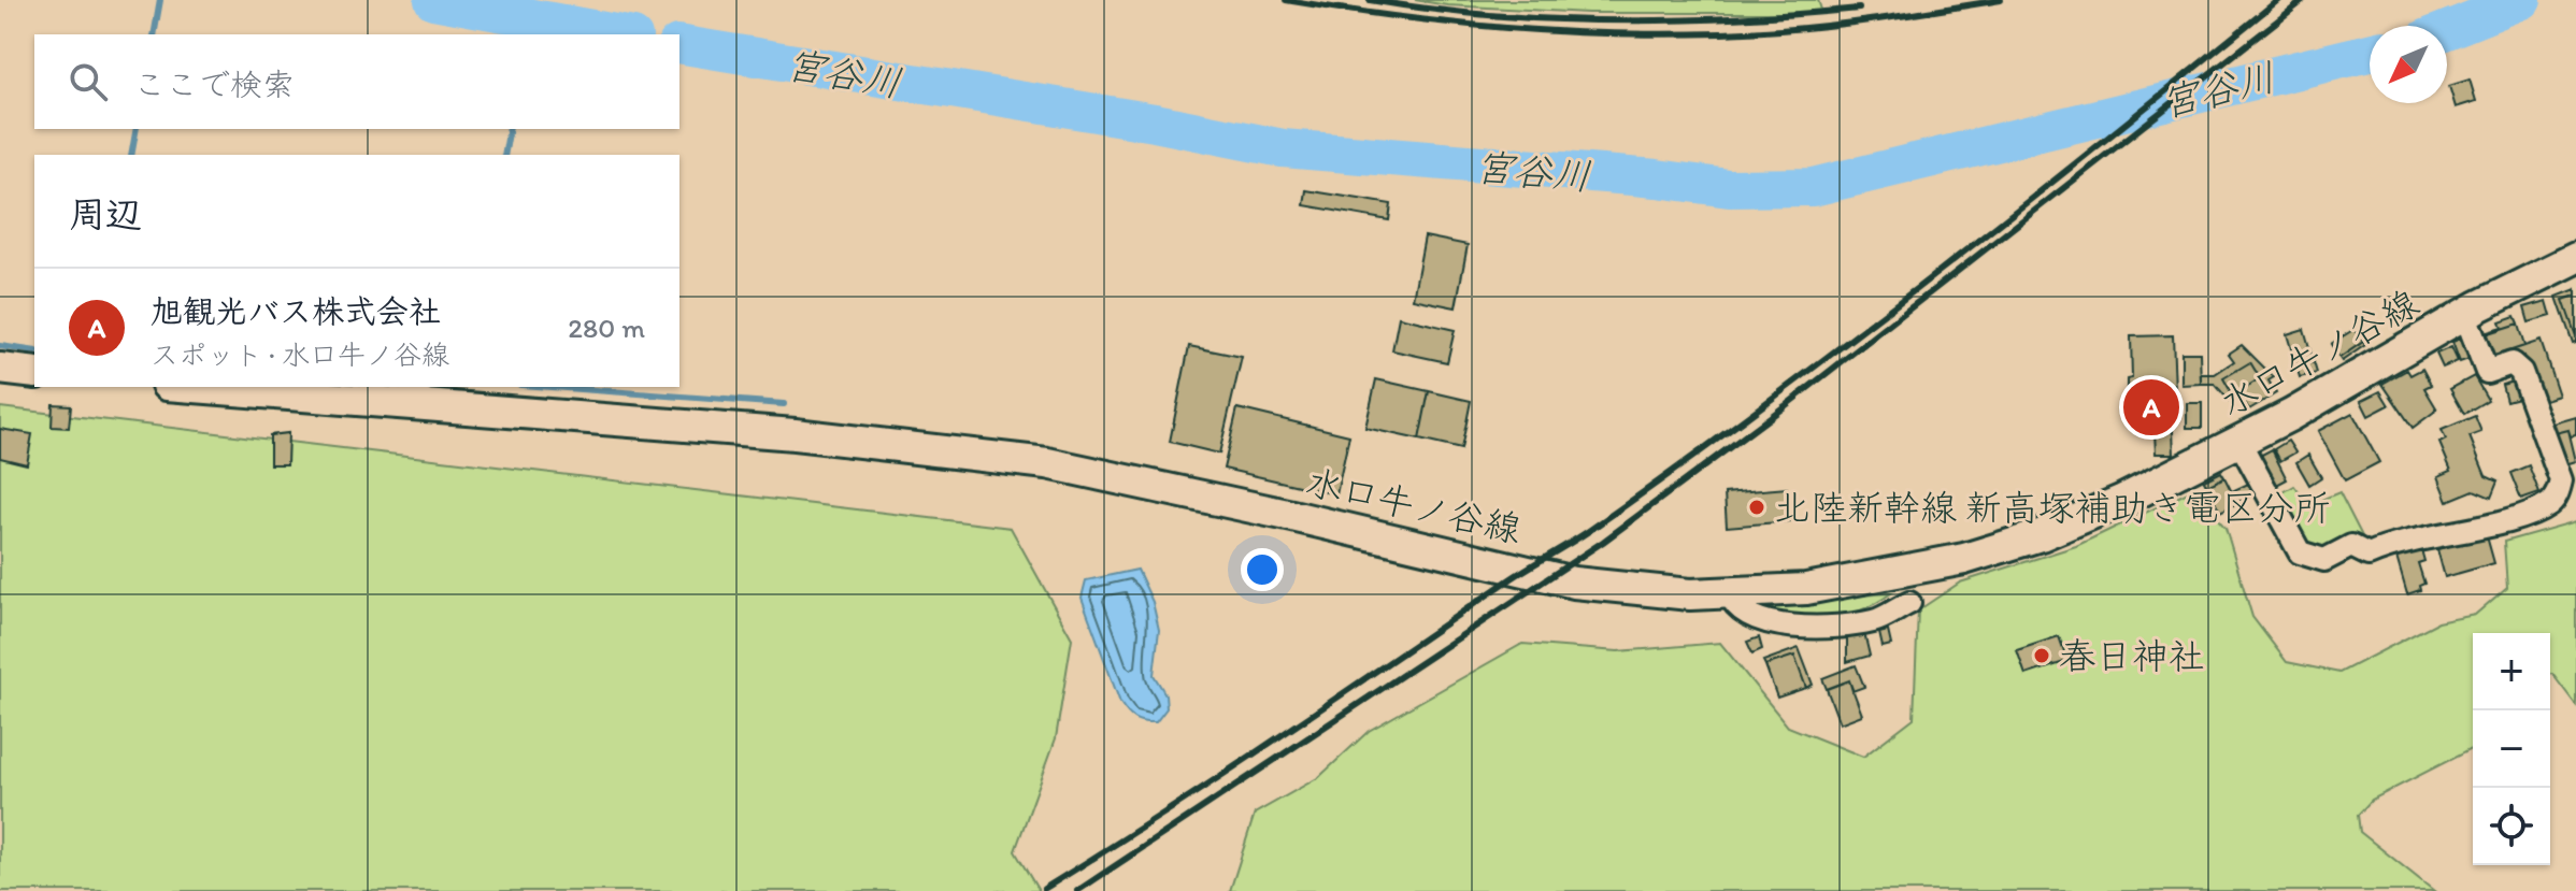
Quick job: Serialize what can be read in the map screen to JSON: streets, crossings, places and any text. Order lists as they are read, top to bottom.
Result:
{
  "streets": {
    "main road": ["水口牛ノ谷線"]
  },
  "water": ["宮谷川"],
  "places": ["北陸新幹線 新高塚補助き電区分所", "春日神社"],
  "north": "bottom left",
  "page": {
    "search": "ここで検索",
    "heading": "周辺",
    "list": [
      {
        "mark": "A",
        "name": "旭観光バス株式会社",
        "note": "スポット · 水口牛ノ谷線",
        "value": "280 m"
      }
    ],
    "pins": "A",
    "map_buttons": ["+", "−"]
  }
}
